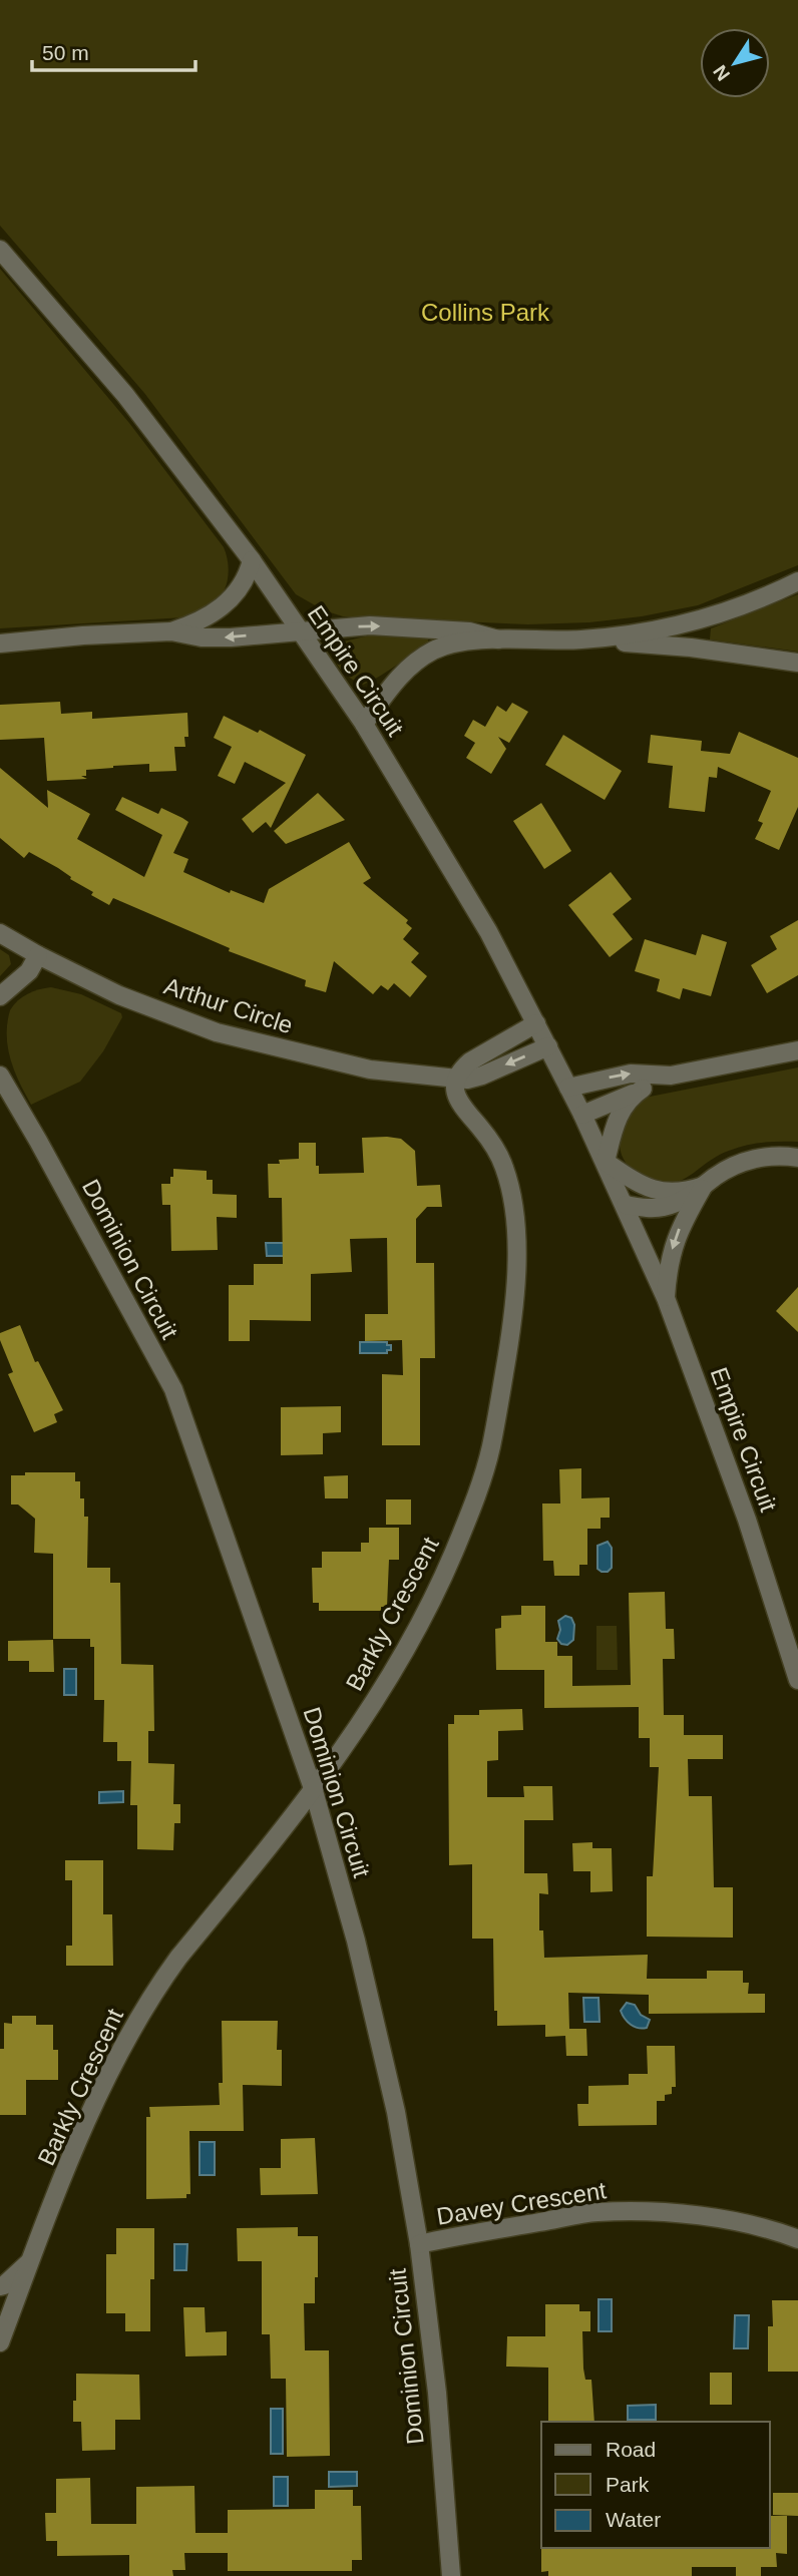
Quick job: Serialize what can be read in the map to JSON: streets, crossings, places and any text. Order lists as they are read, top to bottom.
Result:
{
  "streets": {
    "street": [
      "Empire Circuit",
      "Arthur Circle",
      "Dominion Circuit",
      "Barkly Crescent",
      "Davey Crescent"
    ]
  },
  "crossings": [
    ["Empire Circuit", "Arthur Circle"],
    ["Arthur Circle", "Barkly Crescent"],
    ["Dominion Circuit", "Barkly Crescent"],
    ["Dominion Circuit", "Davey Crescent"]
  ],
  "parks": ["Collins Park"],
  "legend": ["Road", "Park", "Water"],
  "scale_bar": "50 m",
  "north": "bottom left"
}
